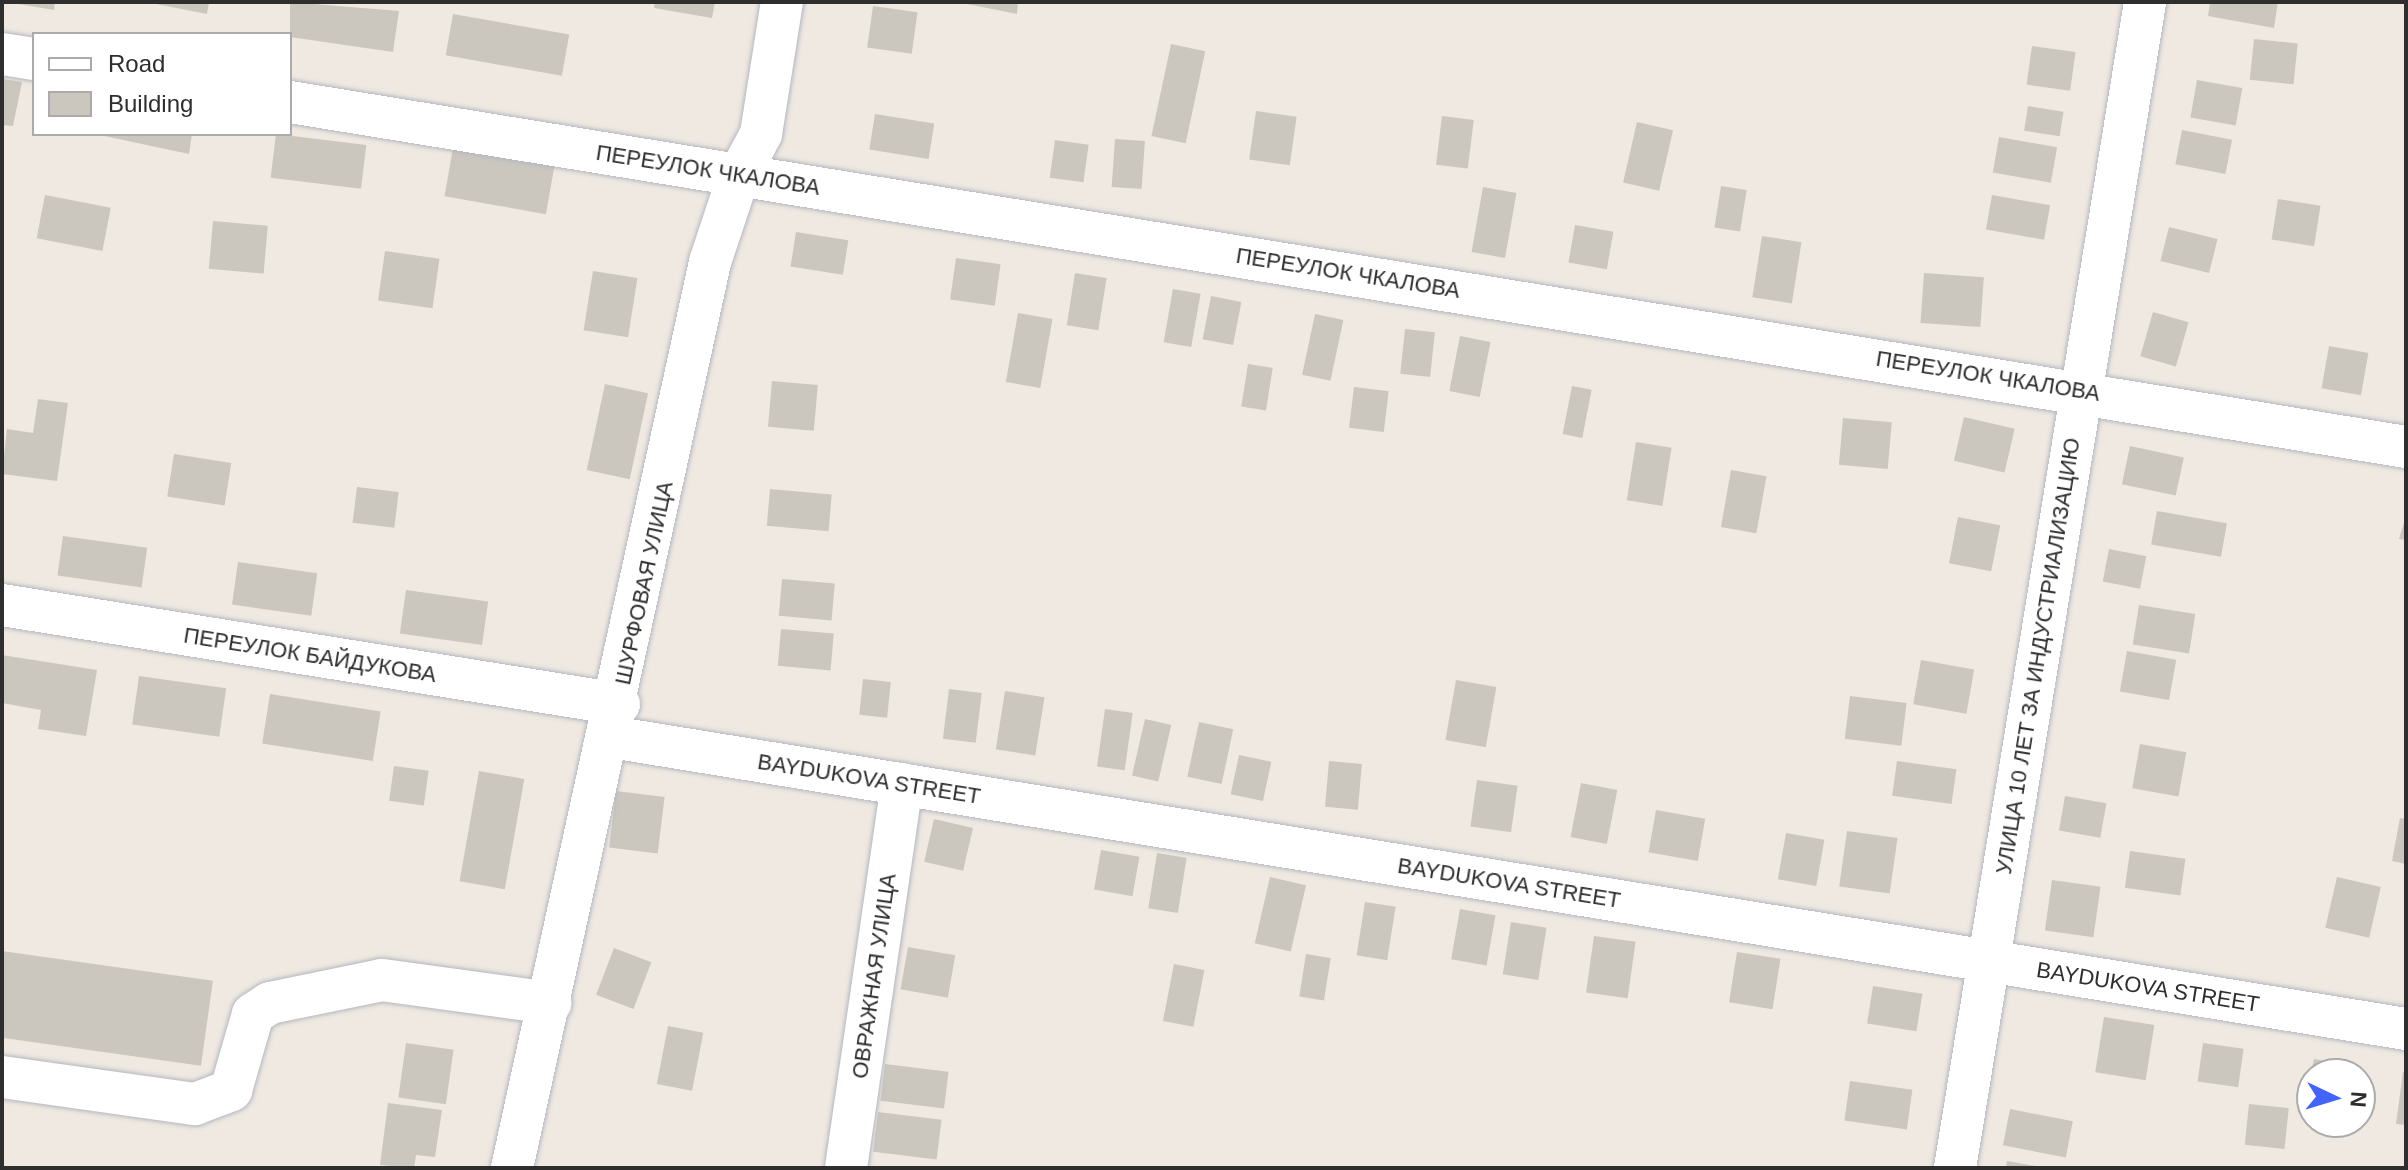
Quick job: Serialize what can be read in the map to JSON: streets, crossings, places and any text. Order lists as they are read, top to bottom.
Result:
{
  "streets": {
    "street": [
      "ПЕРЕУЛОК ЧКАЛОВА",
      "ШУРФОВАЯ УЛИЦА",
      "ПЕРЕУЛОК БАЙДУКОВА",
      "УЛИЦА 10 ЛЕТ ЗА ИНДУСТРИАЛИЗАЦИЮ",
      "BAYDUKOVA STREET",
      "ОВРАЖНАЯ УЛИЦА"
    ]
  },
  "crossings": [
    ["ПЕРЕУЛОК ЧКАЛОВА", "ШУРФОВАЯ УЛИЦА"],
    ["ПЕРЕУЛОК ЧКАЛОВА", "УЛИЦА 10 ЛЕТ ЗА ИНДУСТРИАЛИЗАЦИЮ"],
    ["ШУРФОВАЯ УЛИЦА", "ПЕРЕУЛОК БАЙДУКОВА"],
    ["ШУРФОВАЯ УЛИЦА", "BAYDUKOVA STREET"],
    ["ПЕРЕУЛОК БАЙДУКОВА", "BAYDUKOVA STREET"],
    ["УЛИЦА 10 ЛЕТ ЗА ИНДУСТРИАЛИЗАЦИЮ", "BAYDUKOVA STREET"],
    ["BAYDUKOVA STREET", "ОВРАЖНАЯ УЛИЦА"]
  ],
  "legend": ["Road", "Building"],
  "north": "right"
}
